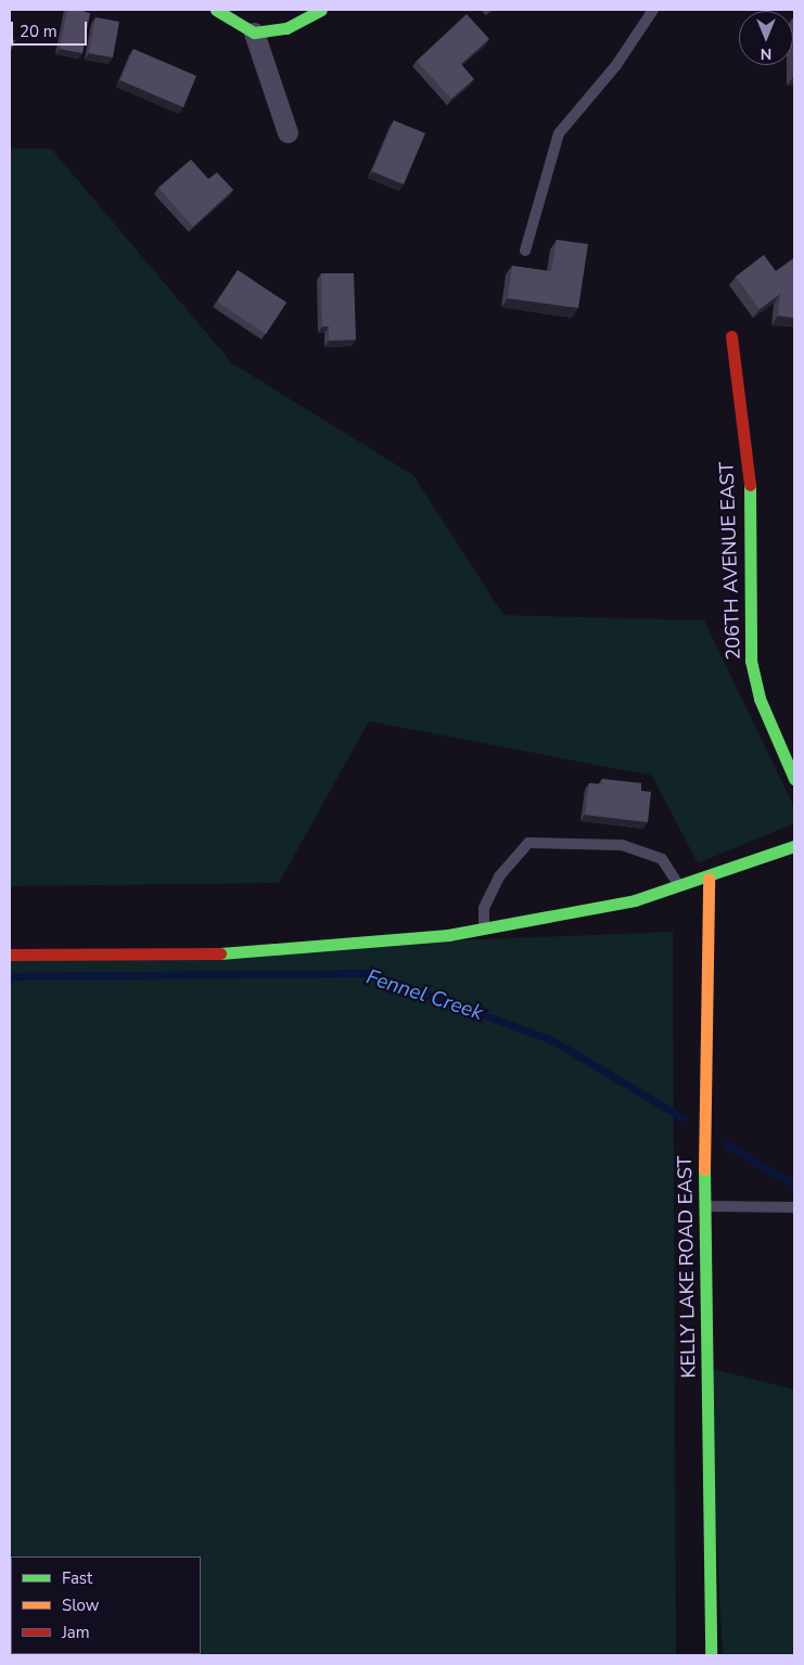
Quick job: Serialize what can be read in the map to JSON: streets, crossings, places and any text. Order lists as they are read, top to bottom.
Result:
{
  "streets": {
    "street": ["206TH AVENUE EAST", "KELLY LAKE ROAD EAST"]
  },
  "water": ["Fennel Creek"],
  "legend": ["Fast", "Slow", "Jam"],
  "scale_bar": "20 m",
  "north": "bottom"
}
